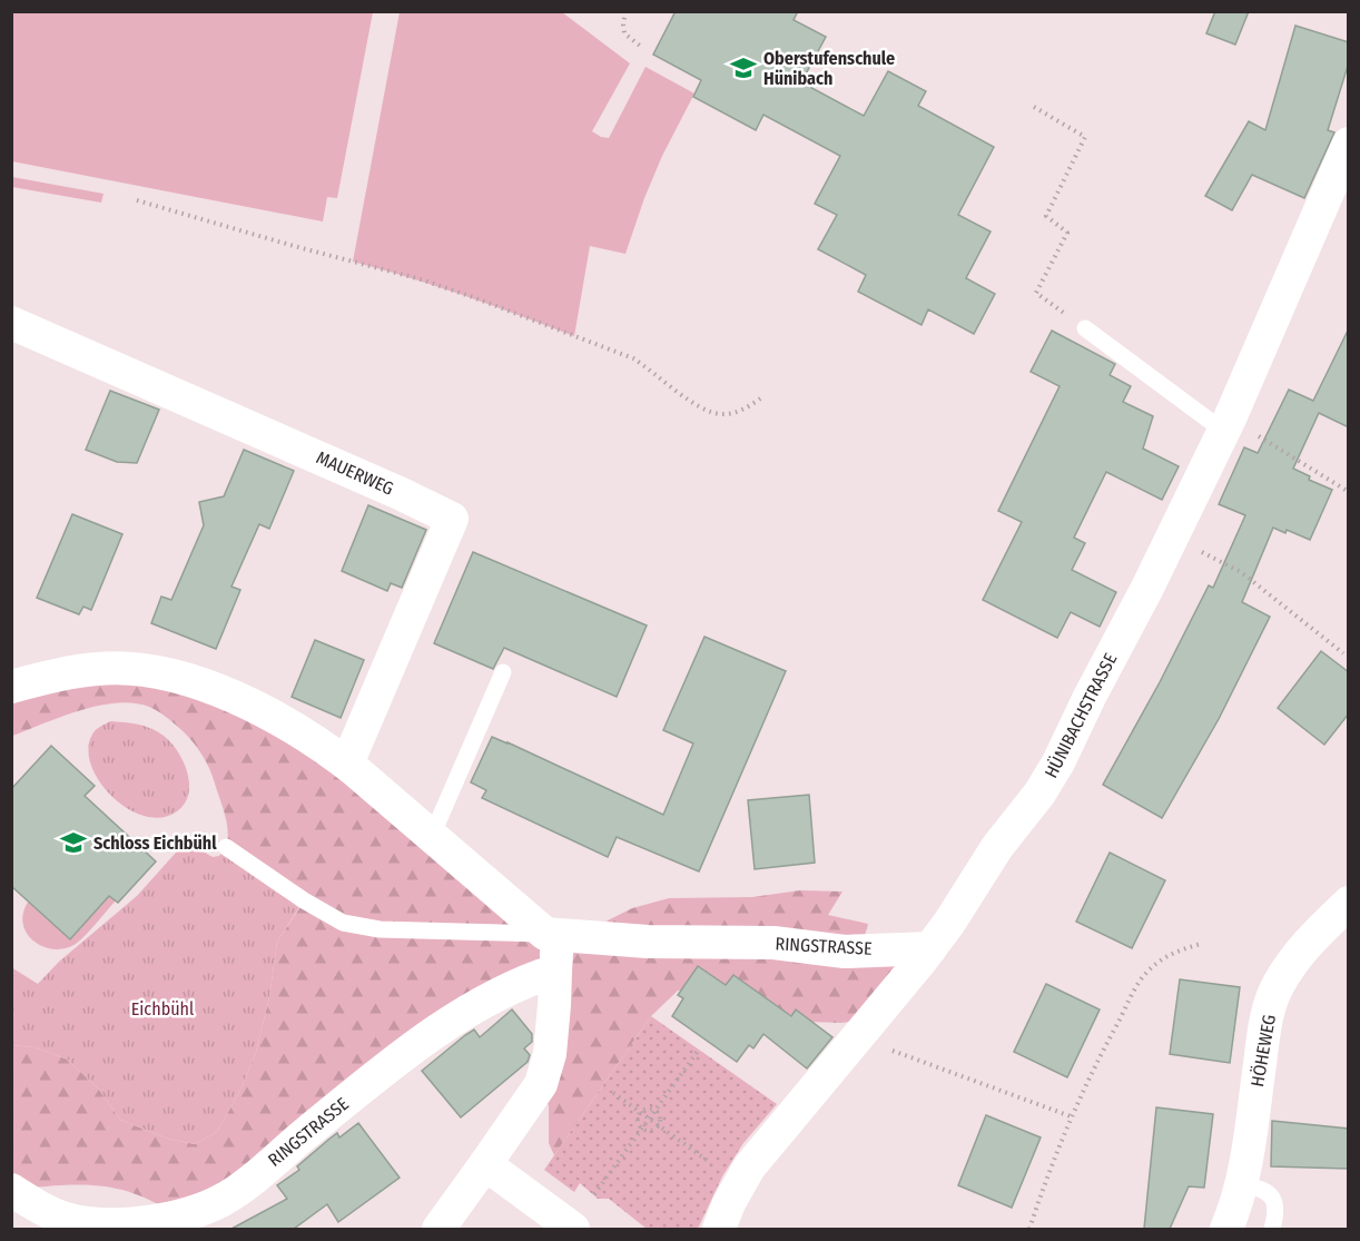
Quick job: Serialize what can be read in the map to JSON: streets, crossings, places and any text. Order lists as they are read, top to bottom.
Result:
{
  "streets": {
    "street": [
      "MAUERWEG",
      "HÜNIBACHSTRASSE",
      "RINGSTRASSE",
      "HÖHEWEG"
    ]
  },
  "crossings": [
    ["HÜNIBACHSTRASSE", "RINGSTRASSE"]
  ],
  "parks": ["Eichbühl"],
  "places": {
    "school or university": ["Oberstufenschule Hünibach", "Schloss Eichbühl"]
  }
}
